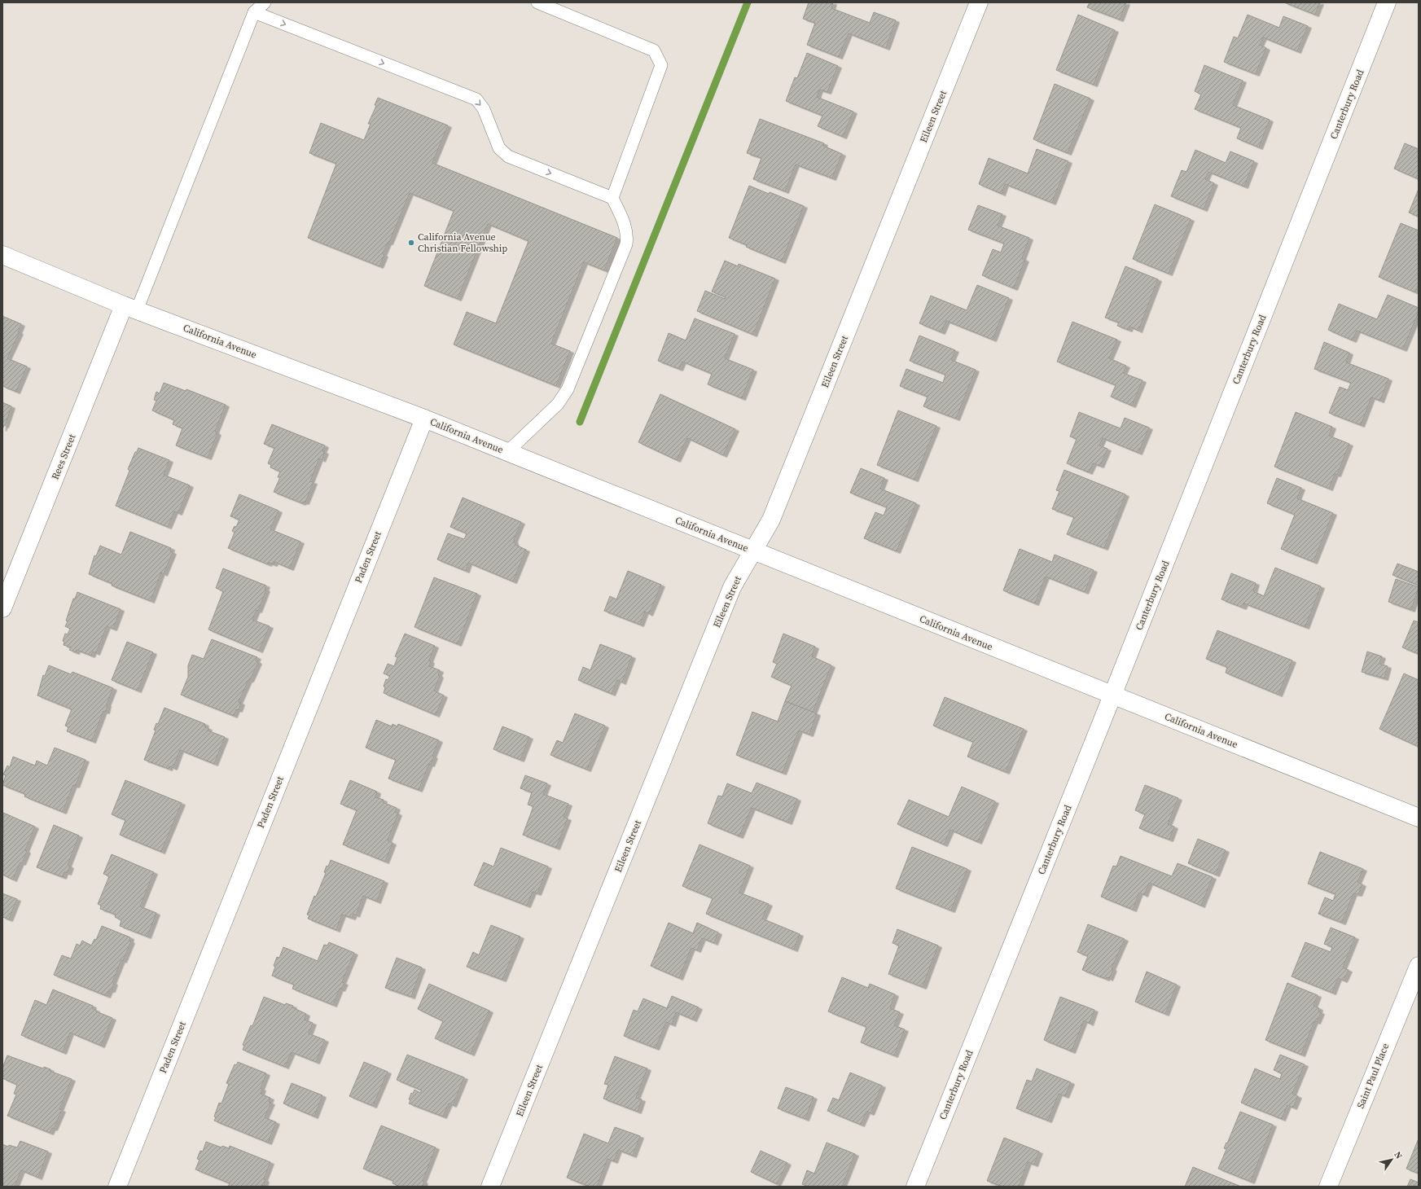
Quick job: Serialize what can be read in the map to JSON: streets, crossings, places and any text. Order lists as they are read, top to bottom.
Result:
{
  "streets": {
    "street": [
      "Canterbury Road",
      "Eileen Street",
      "California Avenue",
      "Rees Street",
      "Paden Street",
      "Saint Paul Place"
    ]
  },
  "crossings": [
    ["Canterbury Road", "California Avenue"],
    ["Eileen Street", "California Avenue"],
    ["California Avenue", "Rees Street"],
    ["California Avenue", "Paden Street"]
  ],
  "places": ["California Avenue Christian Fellowship"],
  "north": "top right"
}
